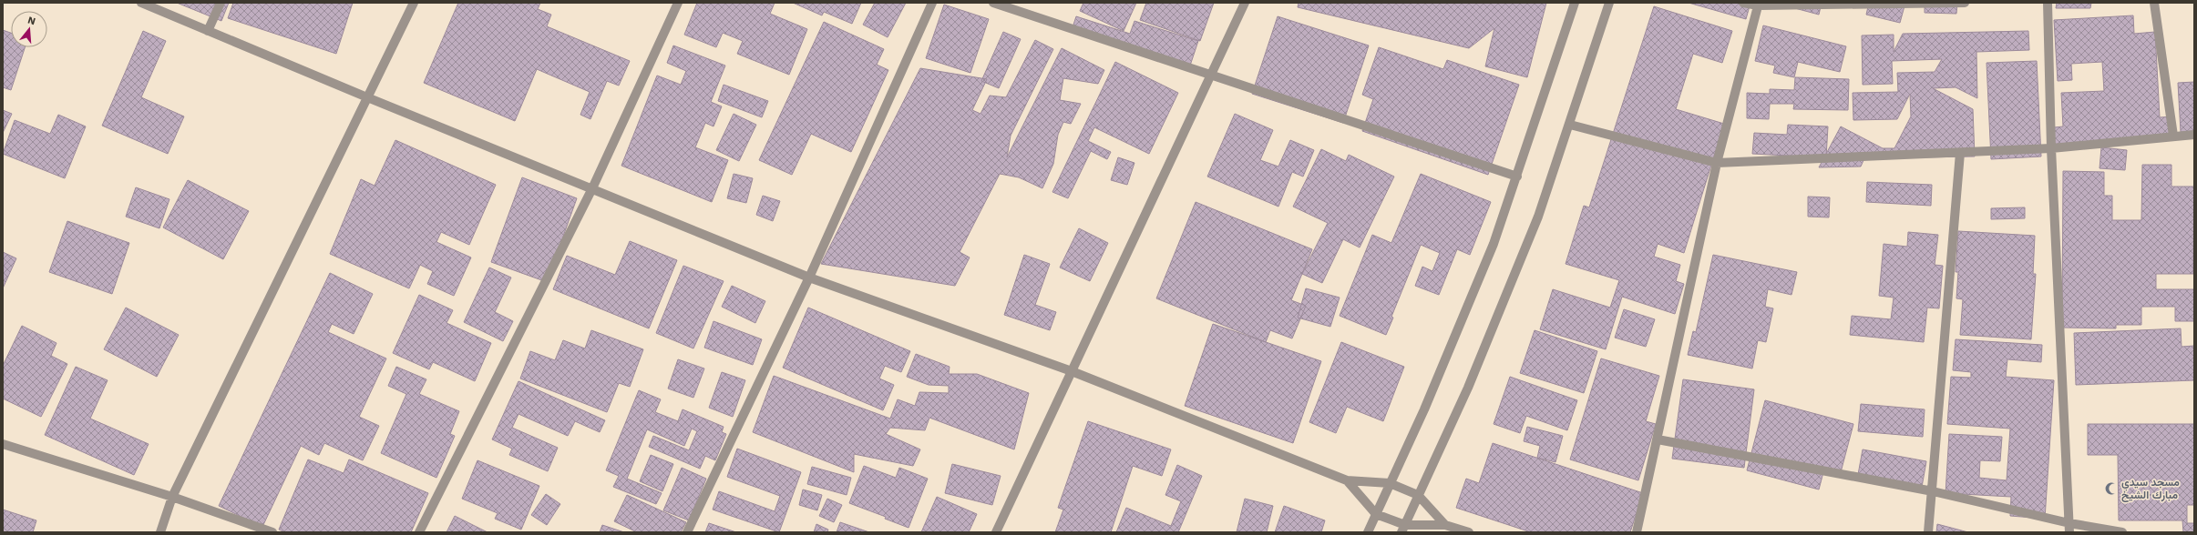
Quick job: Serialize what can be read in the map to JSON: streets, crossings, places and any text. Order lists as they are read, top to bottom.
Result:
{
  "places": {
    "mosque": ["مسجد سيدي مبارك الشيخ"]
  },
  "north": "top"
}
